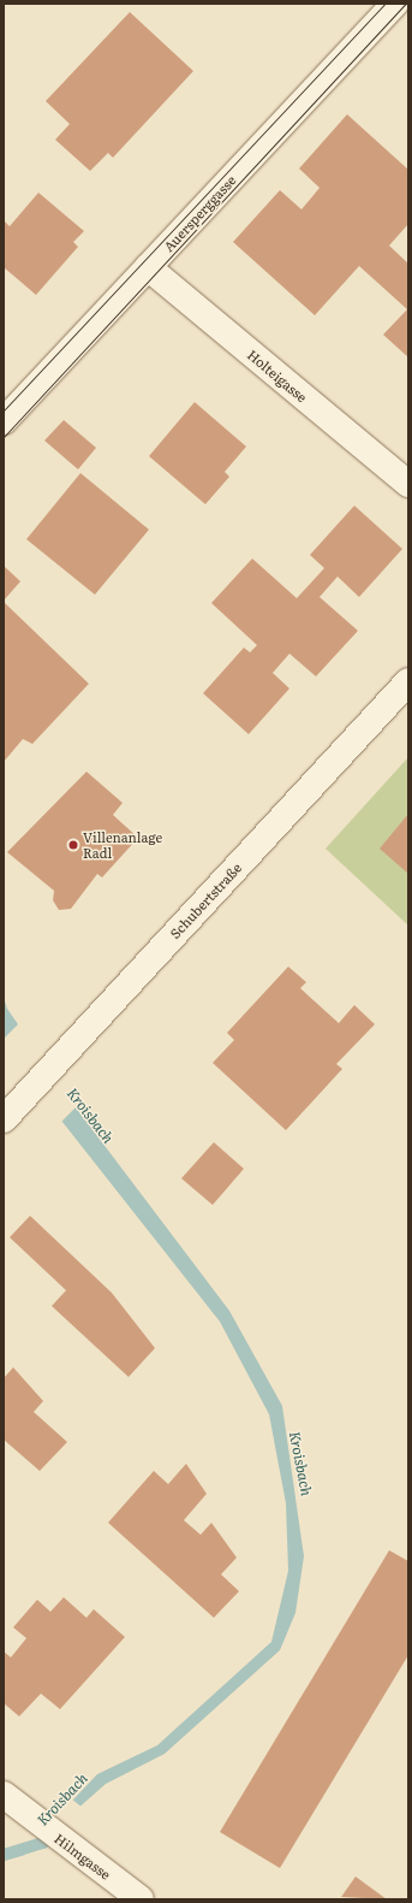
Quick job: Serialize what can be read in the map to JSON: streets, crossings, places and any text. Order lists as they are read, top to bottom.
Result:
{
  "streets": {
    "street": [
      "Auersperggasse",
      "Holteigasse",
      "Schubertstraße",
      "Hilmgasse"
    ]
  },
  "crossings": [
    ["Auersperggasse", "Holteigasse"]
  ],
  "water": ["Kroisbach"],
  "places": ["Villenanlage Radl"]
}
